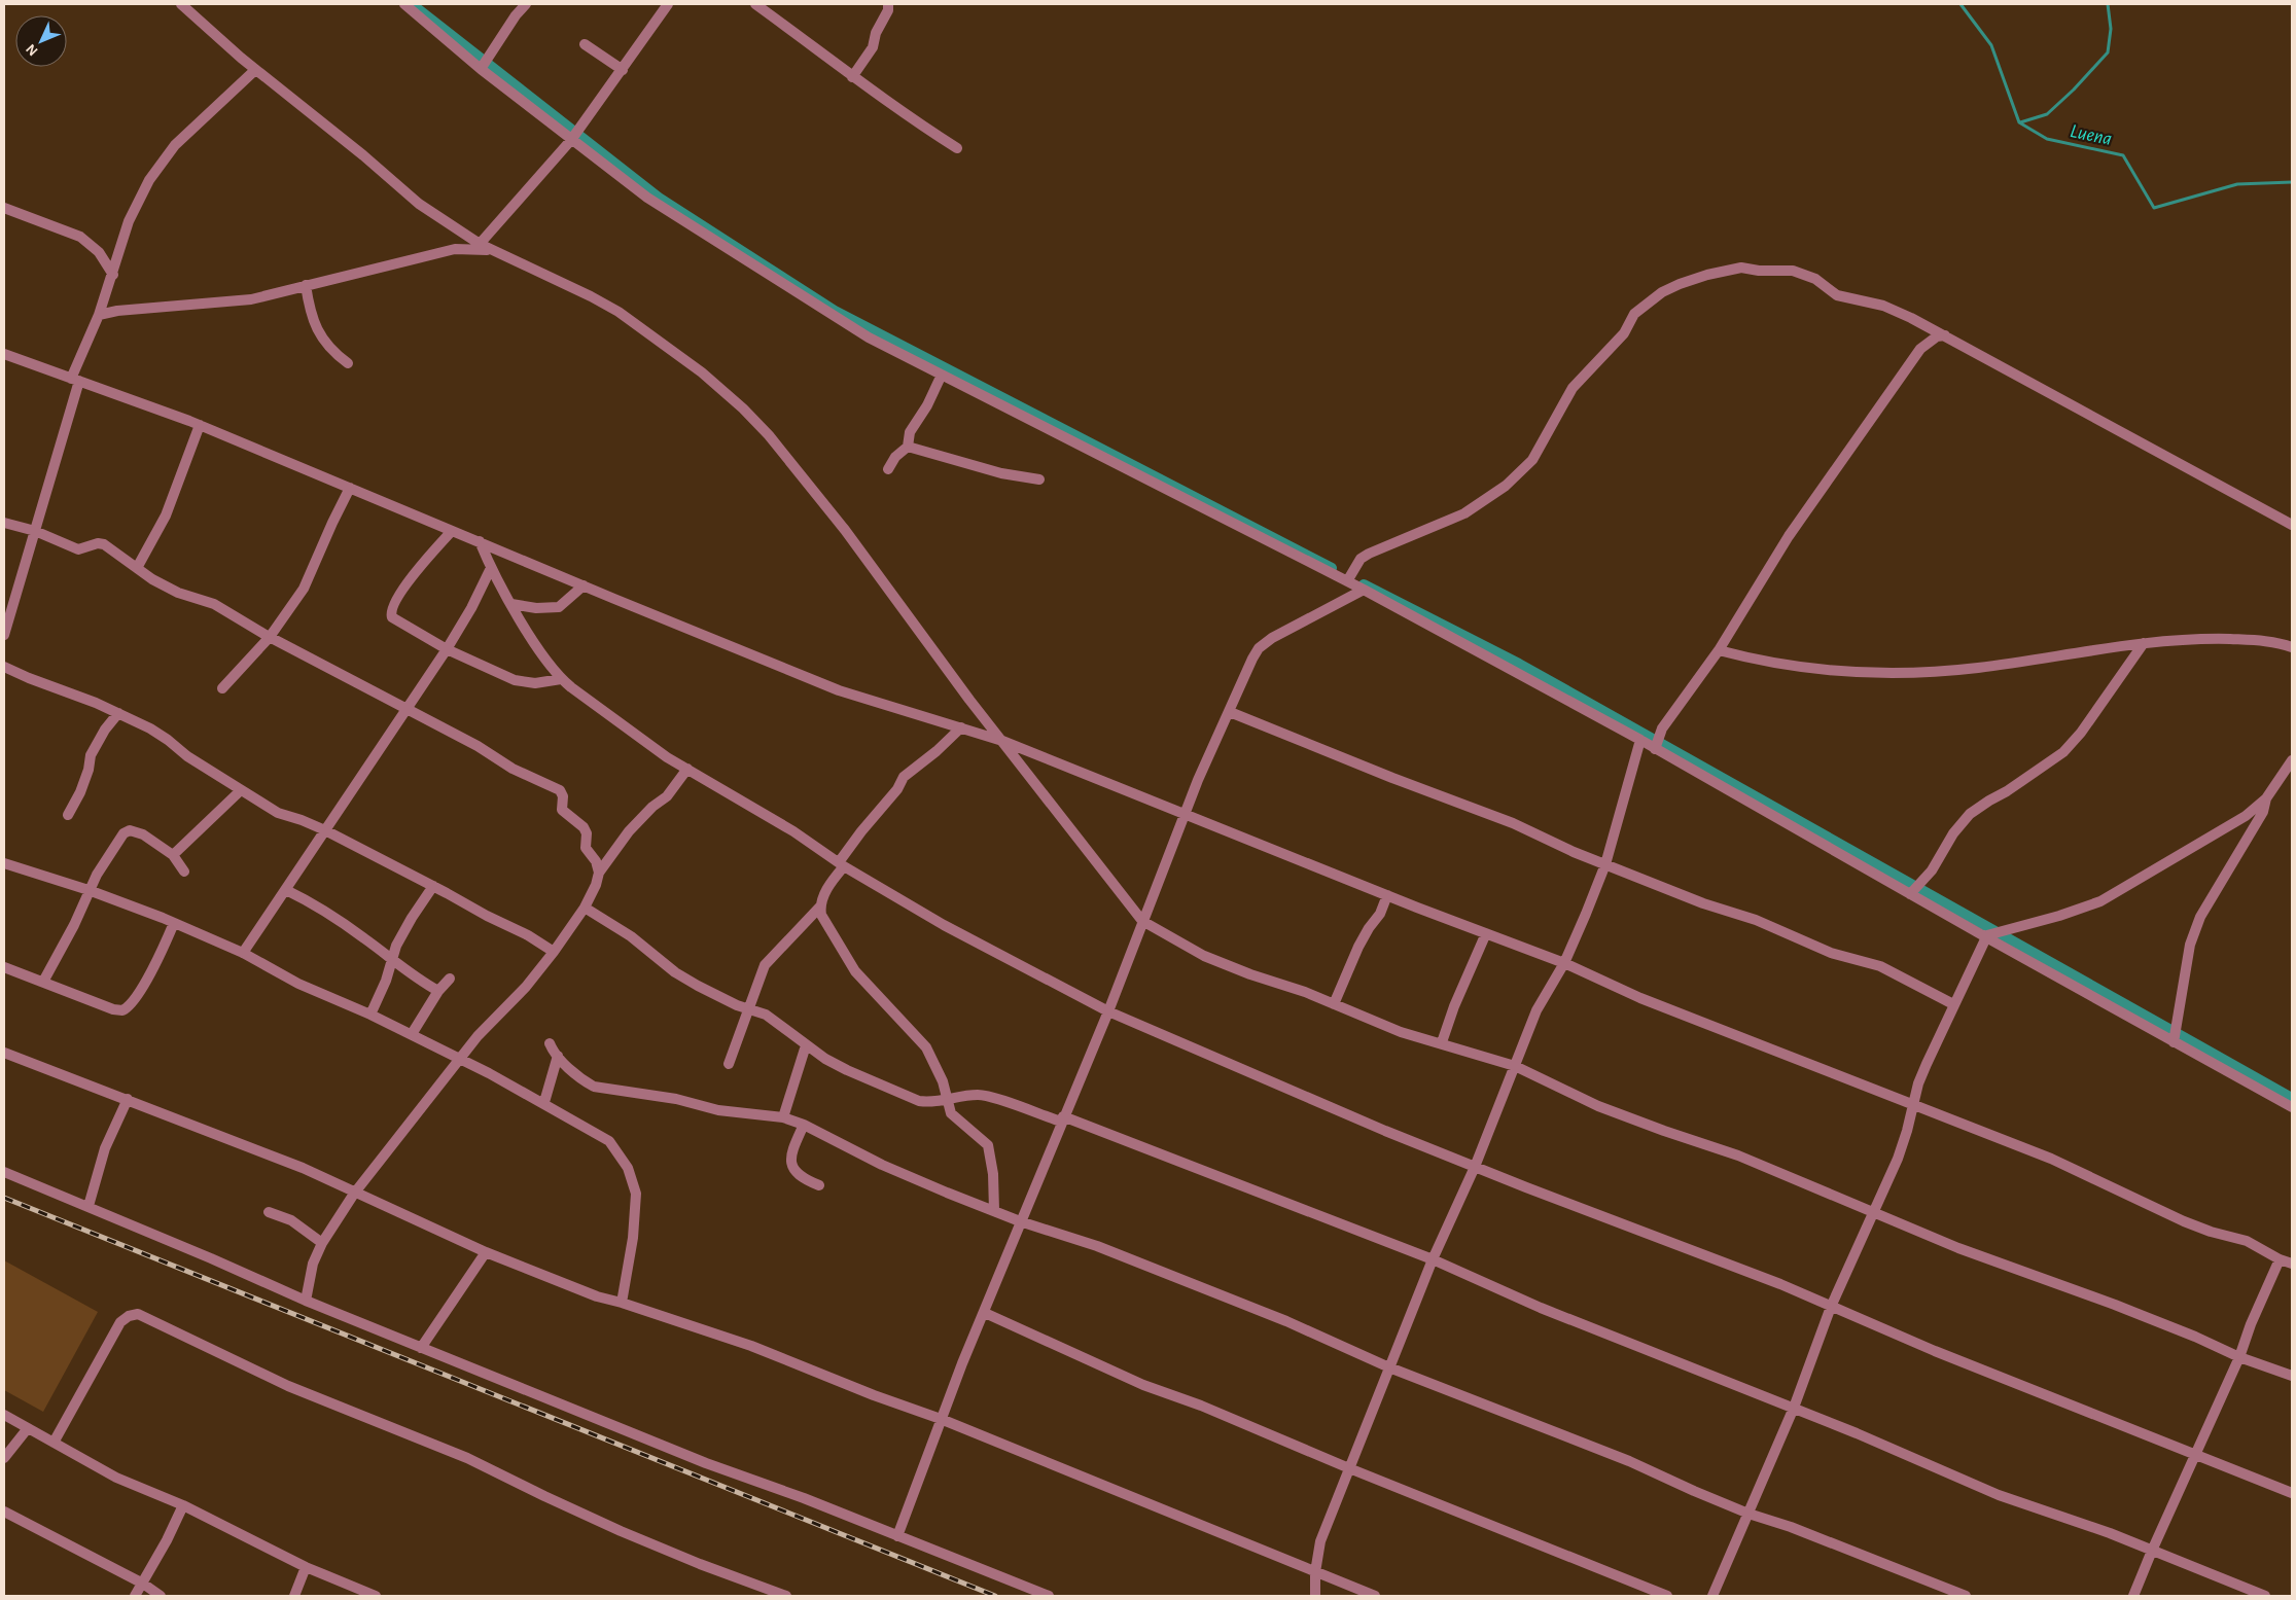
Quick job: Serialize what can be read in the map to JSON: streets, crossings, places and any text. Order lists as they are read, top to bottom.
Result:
{
  "water": ["Luena"],
  "north": "bottom left"
}
